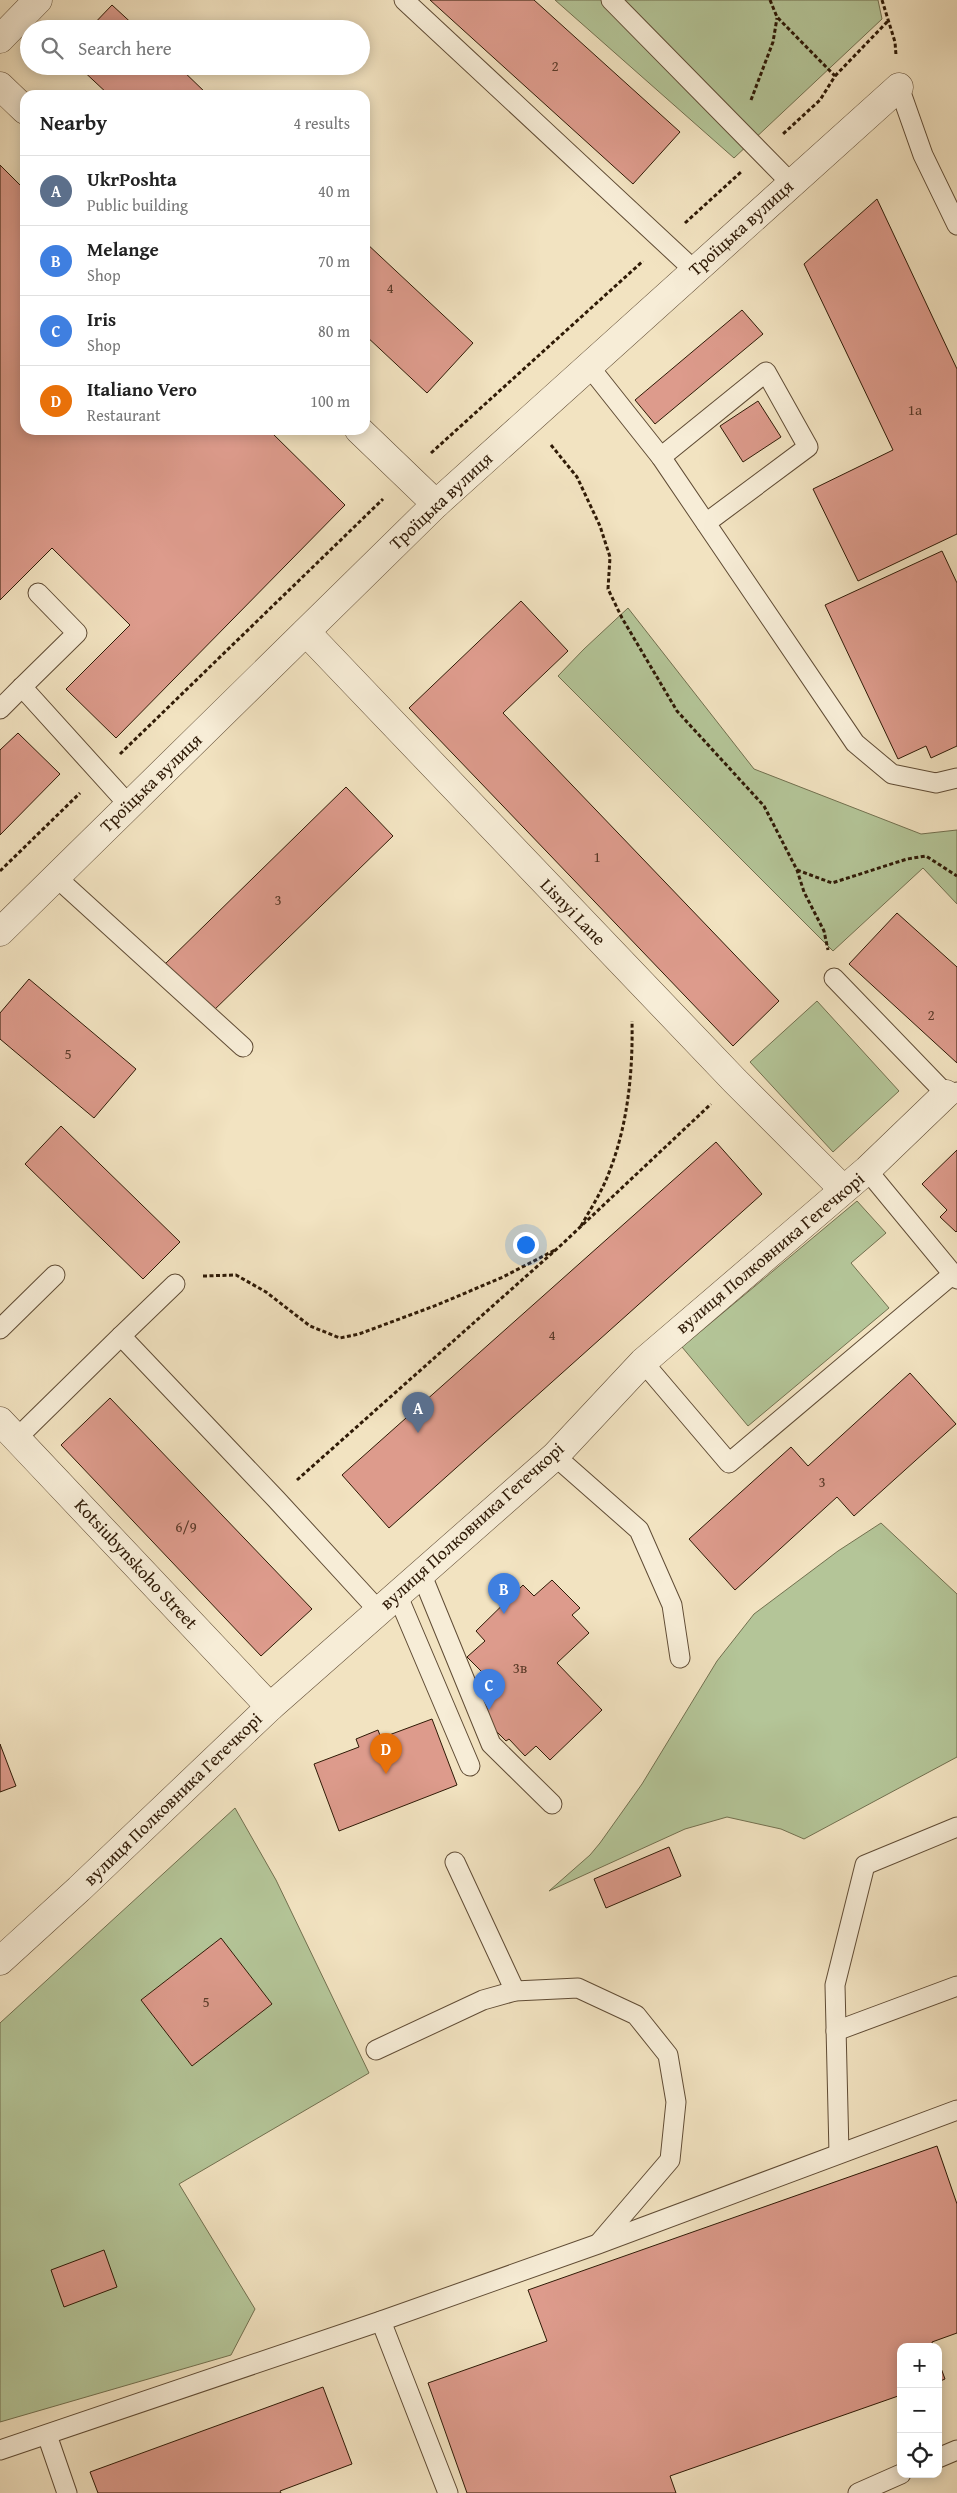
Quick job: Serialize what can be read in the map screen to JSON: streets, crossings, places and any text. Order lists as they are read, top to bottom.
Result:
{
  "streets": {
    "street": [
      "Троїцька вулиця",
      "Lisnyi Lane",
      "вулиця Полковника Гегечкорі",
      "Kotsiubynskoho Street"
    ]
  },
  "crossings": [
    ["Троїцька вулиця", "Lisnyi Lane"],
    ["Lisnyi Lane", "вулиця Полковника Гегечкорі"],
    ["вулиця Полковника Гегечкорі", "Kotsiubynskoho Street"]
  ],
  "house_numbers": [
    "2",
    "4",
    "1а",
    "1",
    "3",
    "2",
    "5",
    "4",
    "3",
    "6/9",
    "3в",
    "5"
  ],
  "page": {
    "search": "Search here",
    "heading": ["Nearby", "4 results"],
    "list": [
      {
        "mark": "A",
        "name": "UkrPoshta",
        "note": "Public building",
        "value": "40 m"
      },
      {
        "mark": "B",
        "name": "Melange",
        "note": "Shop",
        "value": "70 m"
      },
      {
        "mark": "C",
        "name": "Iris",
        "note": "Shop",
        "value": "80 m"
      },
      {
        "mark": "D",
        "name": "Italiano Vero",
        "note": "Restaurant",
        "value": "100 m"
      }
    ],
    "pins": [
      "A",
      "B",
      "C",
      "D"
    ],
    "map_buttons": ["+", "−"]
  }
}
